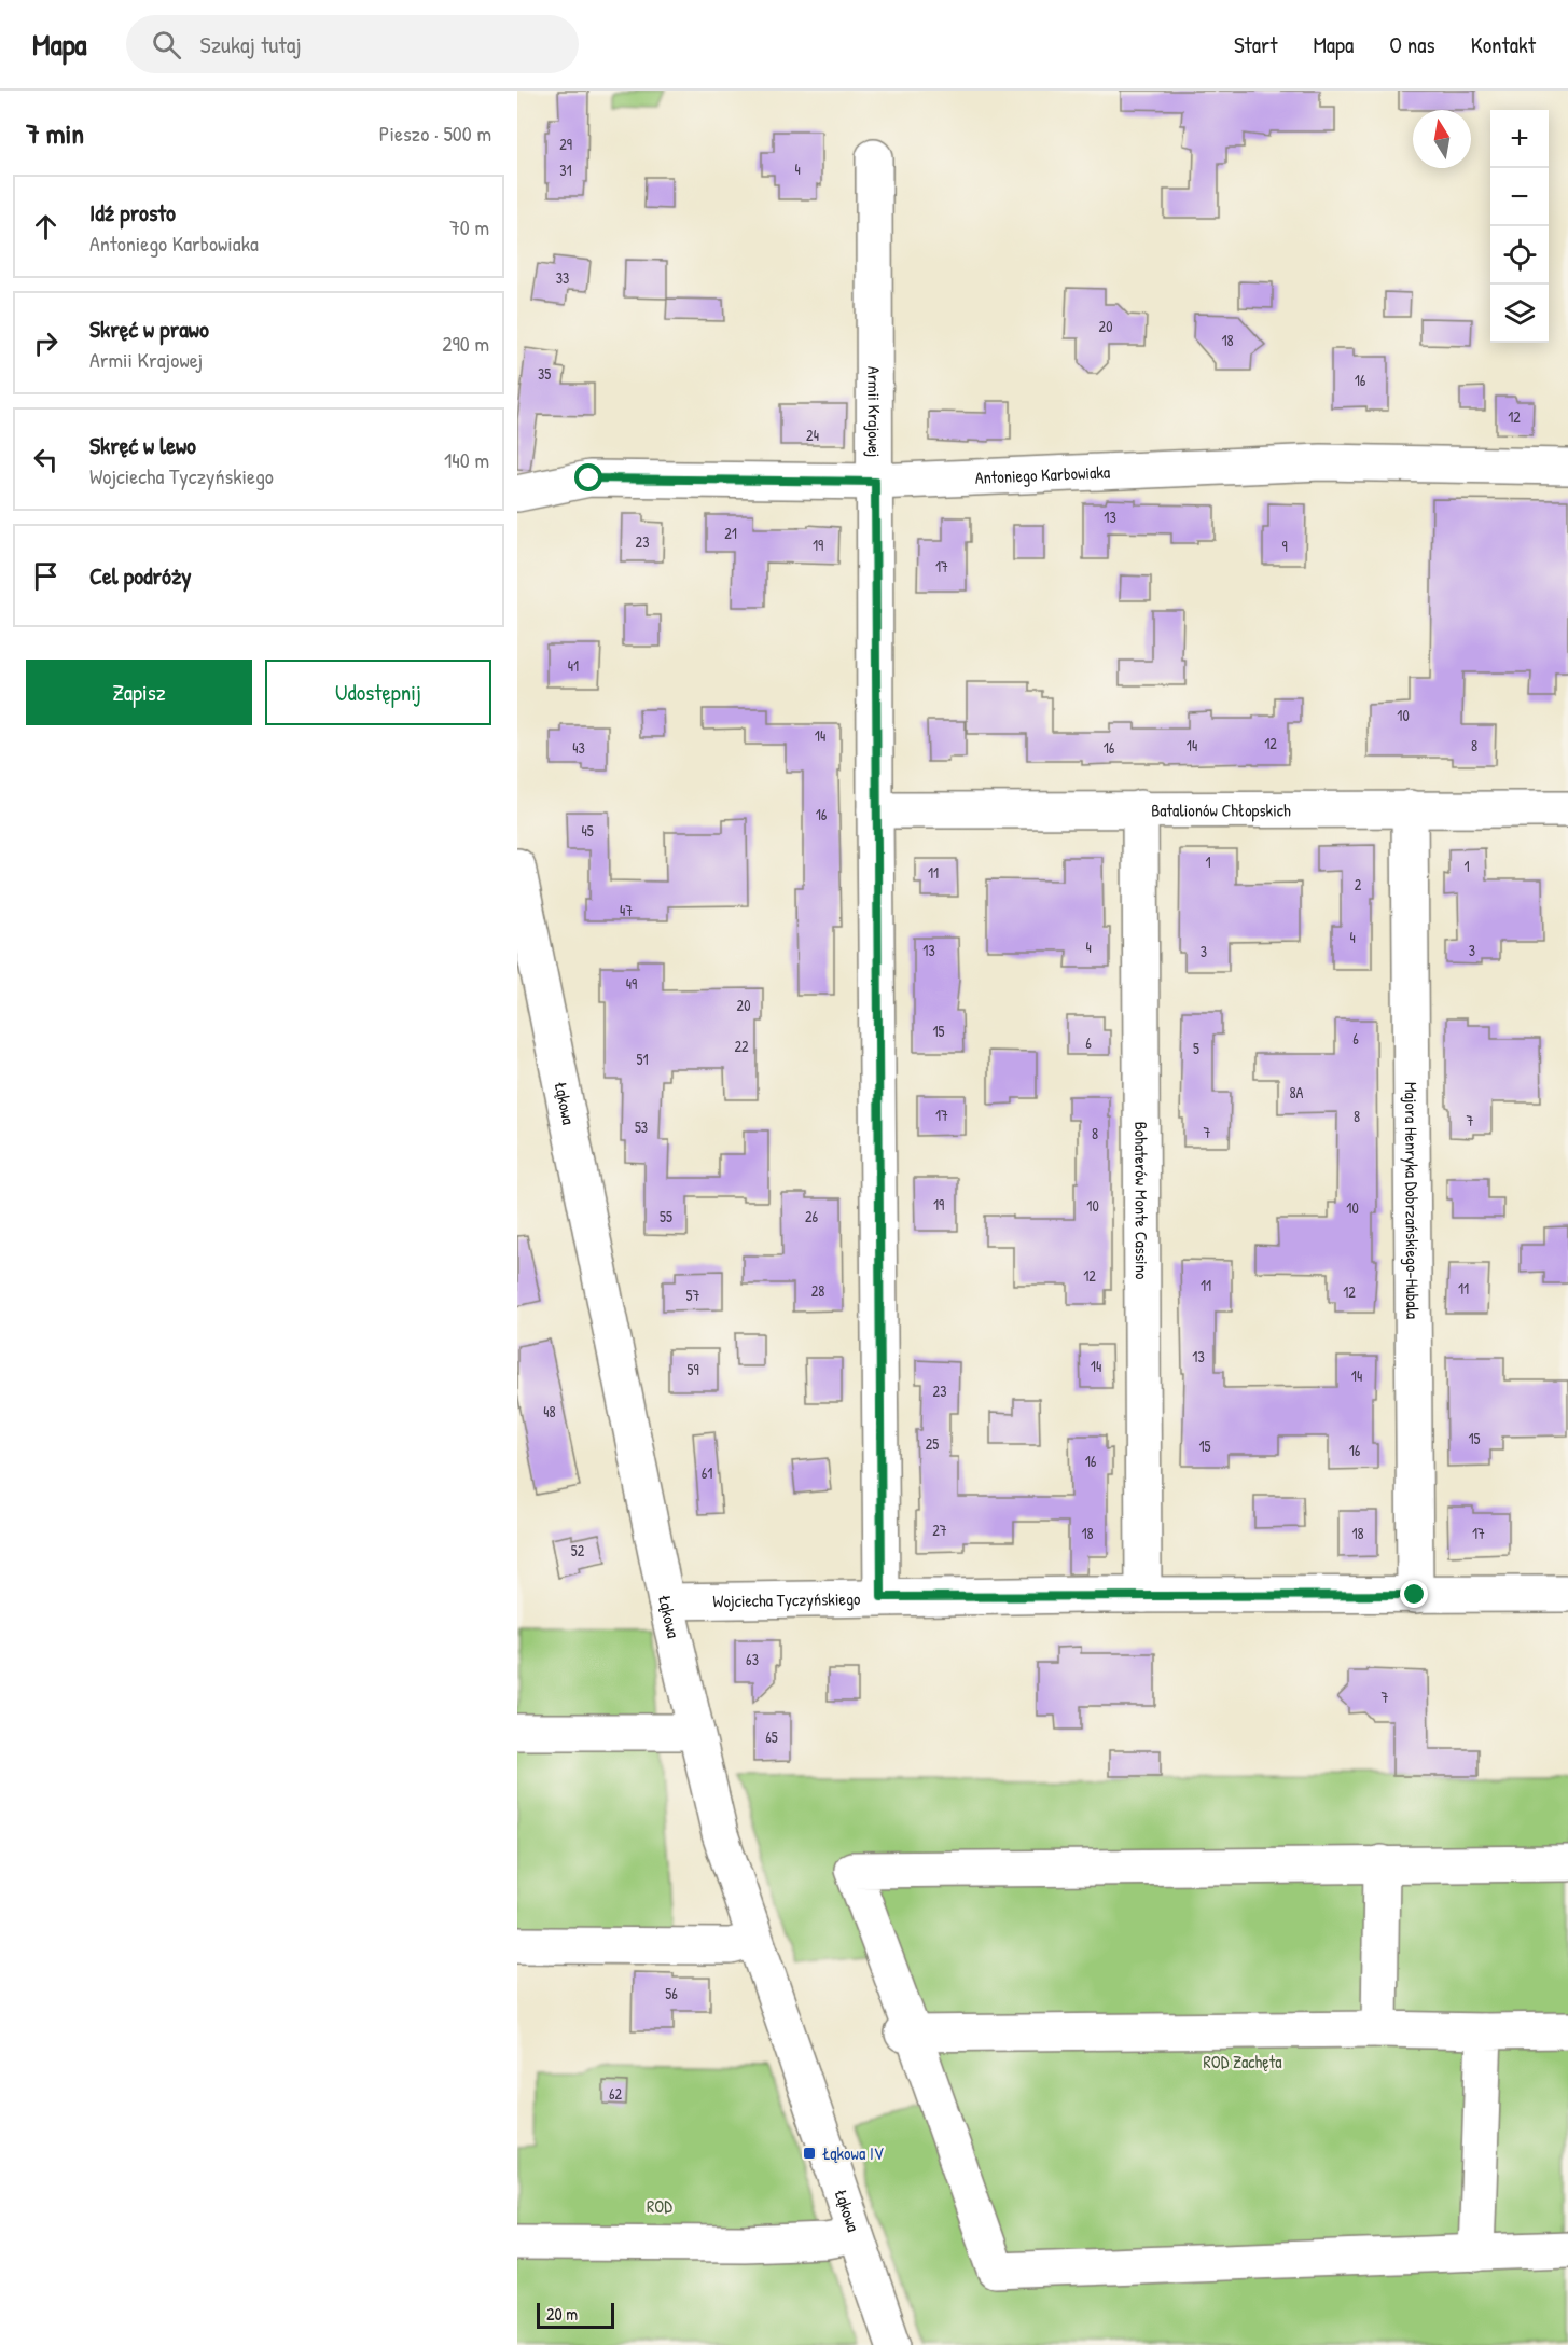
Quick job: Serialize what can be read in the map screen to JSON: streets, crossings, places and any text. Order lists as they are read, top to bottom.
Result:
{
  "streets": {
    "street": [
      "Armii Krajowej",
      "Antoniego Karbowiaka",
      "Batalionów Chłopskich",
      "Łąkowa",
      "Bohaterów Monte Cassino",
      "Majora Henryka Dobrzańskiego-Hubala",
      "Wojciecha Tyczyńskiego"
    ]
  },
  "crossings": [
    ["Armii Krajowej", "Antoniego Karbowiaka"],
    ["Armii Krajowej", "Batalionów Chłopskich"],
    ["Armii Krajowej", "Wojciecha Tyczyńskiego"],
    ["Batalionów Chłopskich", "Bohaterów Monte Cassino"],
    ["Batalionów Chłopskich", "Majora Henryka Dobrzańskiego-Hubala"],
    ["Łąkowa", "Wojciecha Tyczyńskiego"],
    ["Bohaterów Monte Cassino", "Wojciecha Tyczyńskiego"],
    ["Majora Henryka Dobrzańskiego-Hubala", "Wojciecha Tyczyńskiego"]
  ],
  "parks": ["ROD Zachęta", "ROD"],
  "places": {
    "transit": ["Łąkowa IV"]
  },
  "house_numbers": [
    "29",
    "4",
    "31",
    "33",
    "20",
    "18",
    "35",
    "16",
    "12",
    "24",
    "13",
    "21",
    "23",
    "19",
    "9",
    "17",
    "41",
    "10",
    "14",
    "12",
    "14",
    "8",
    "43",
    "16",
    "16",
    "45",
    "1",
    "1",
    "11",
    "2",
    "47",
    "4",
    "4",
    "13",
    "3",
    "3",
    "49",
    "20",
    "15",
    "6",
    "6",
    "22",
    "5",
    "51",
    "8A",
    "17",
    "8",
    "7",
    "53",
    "7",
    "8",
    "19",
    "10",
    "10",
    "55",
    "26",
    "12",
    "11",
    "11",
    "28",
    "12",
    "57",
    "13",
    "14",
    "59",
    "14",
    "23",
    "48",
    "15",
    "25",
    "15",
    "16",
    "16",
    "61",
    "27",
    "18",
    "18",
    "17",
    "52",
    "63",
    "7",
    "65",
    "56",
    "62"
  ],
  "scale_bar": "20 m",
  "north": "top",
  "page": {
    "header": "Mapa",
    "search": "Szukaj tutaj",
    "nav": [
      "Start",
      "Mapa",
      "O nas",
      "Kontakt"
    ],
    "heading": ["7 min", "Pieszo · 500 m"],
    "map_buttons": ["+", "−"],
    "list": [
      ["Idź prosto", "Antoniego Karbowiaka", "70 m"],
      ["Skręć w prawo", "Armii Krajowej", "290 m"],
      ["Skręć w lewo", "Wojciecha Tyczyńskiego", "140 m"],
      "Cel podróży"
    ],
    "buttons": ["Zapisz", "Udostępnij"],
    "scale": "20 m"
  }
}
